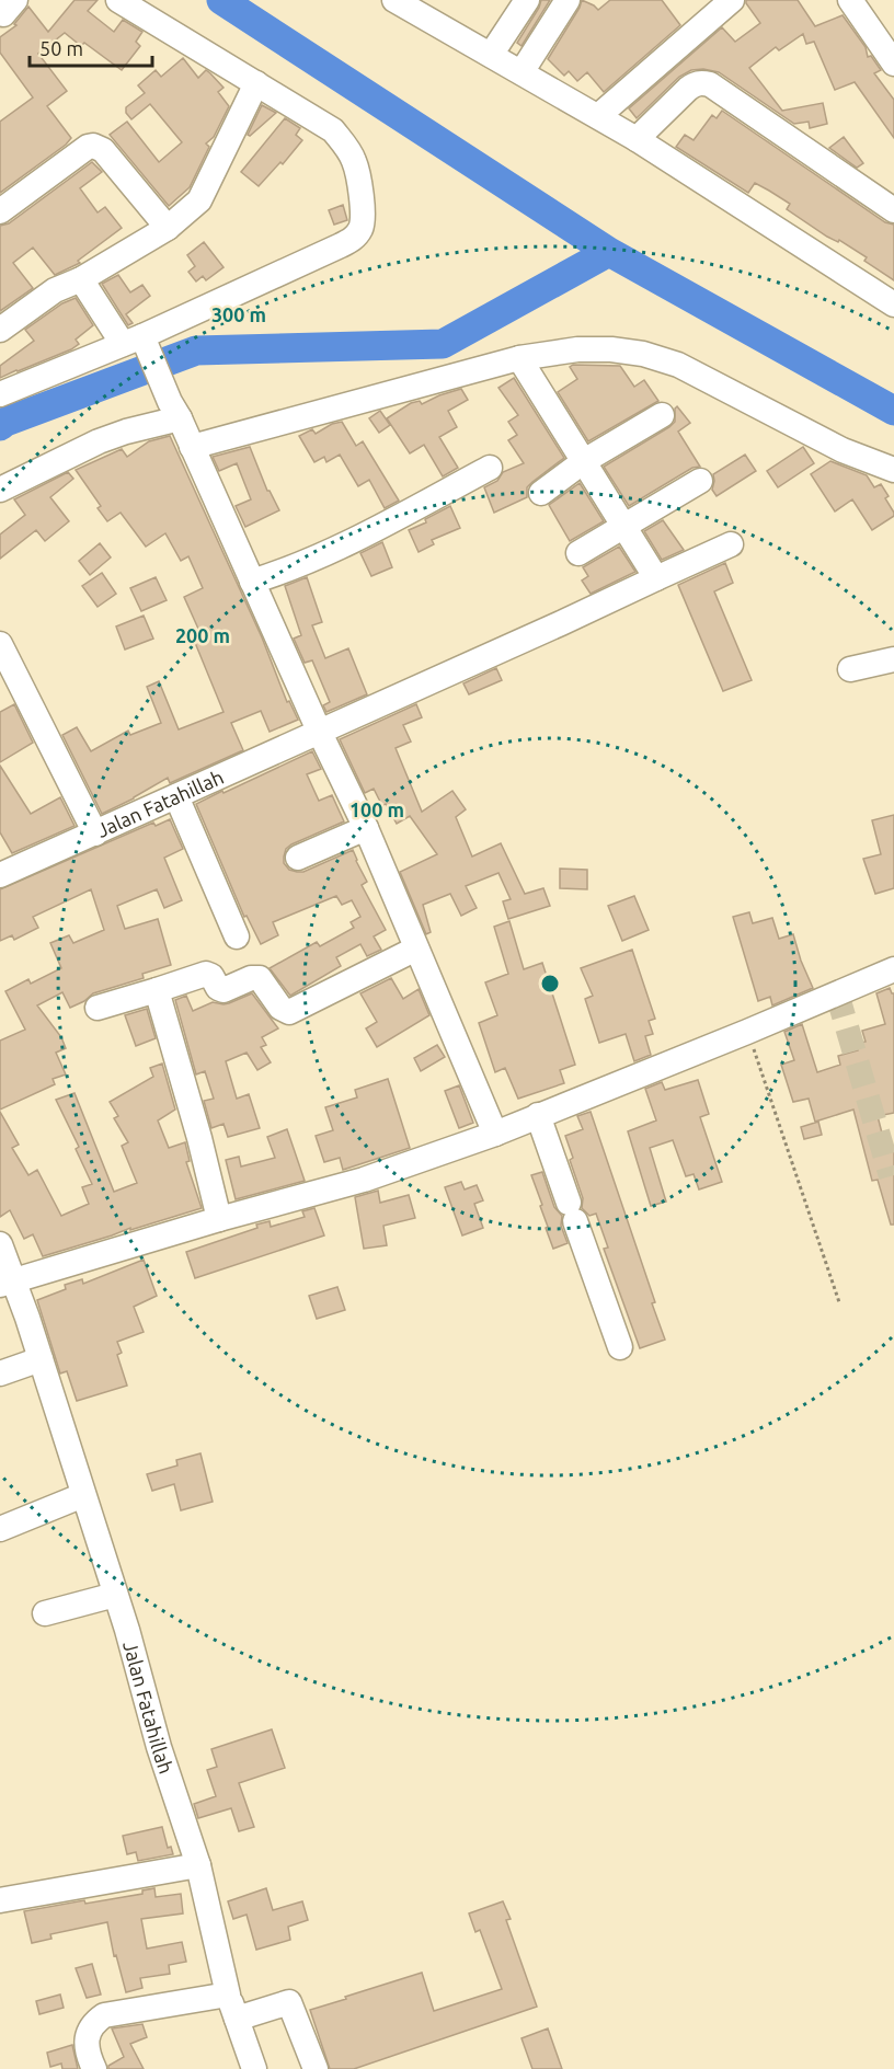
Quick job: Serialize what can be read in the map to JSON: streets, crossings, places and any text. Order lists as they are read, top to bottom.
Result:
{
  "streets": {
    "street": ["Jalan Fatahillah"]
  },
  "scale_bar": "50 m",
  "rings": ["300 m", "200 m", "100 m"]
}
